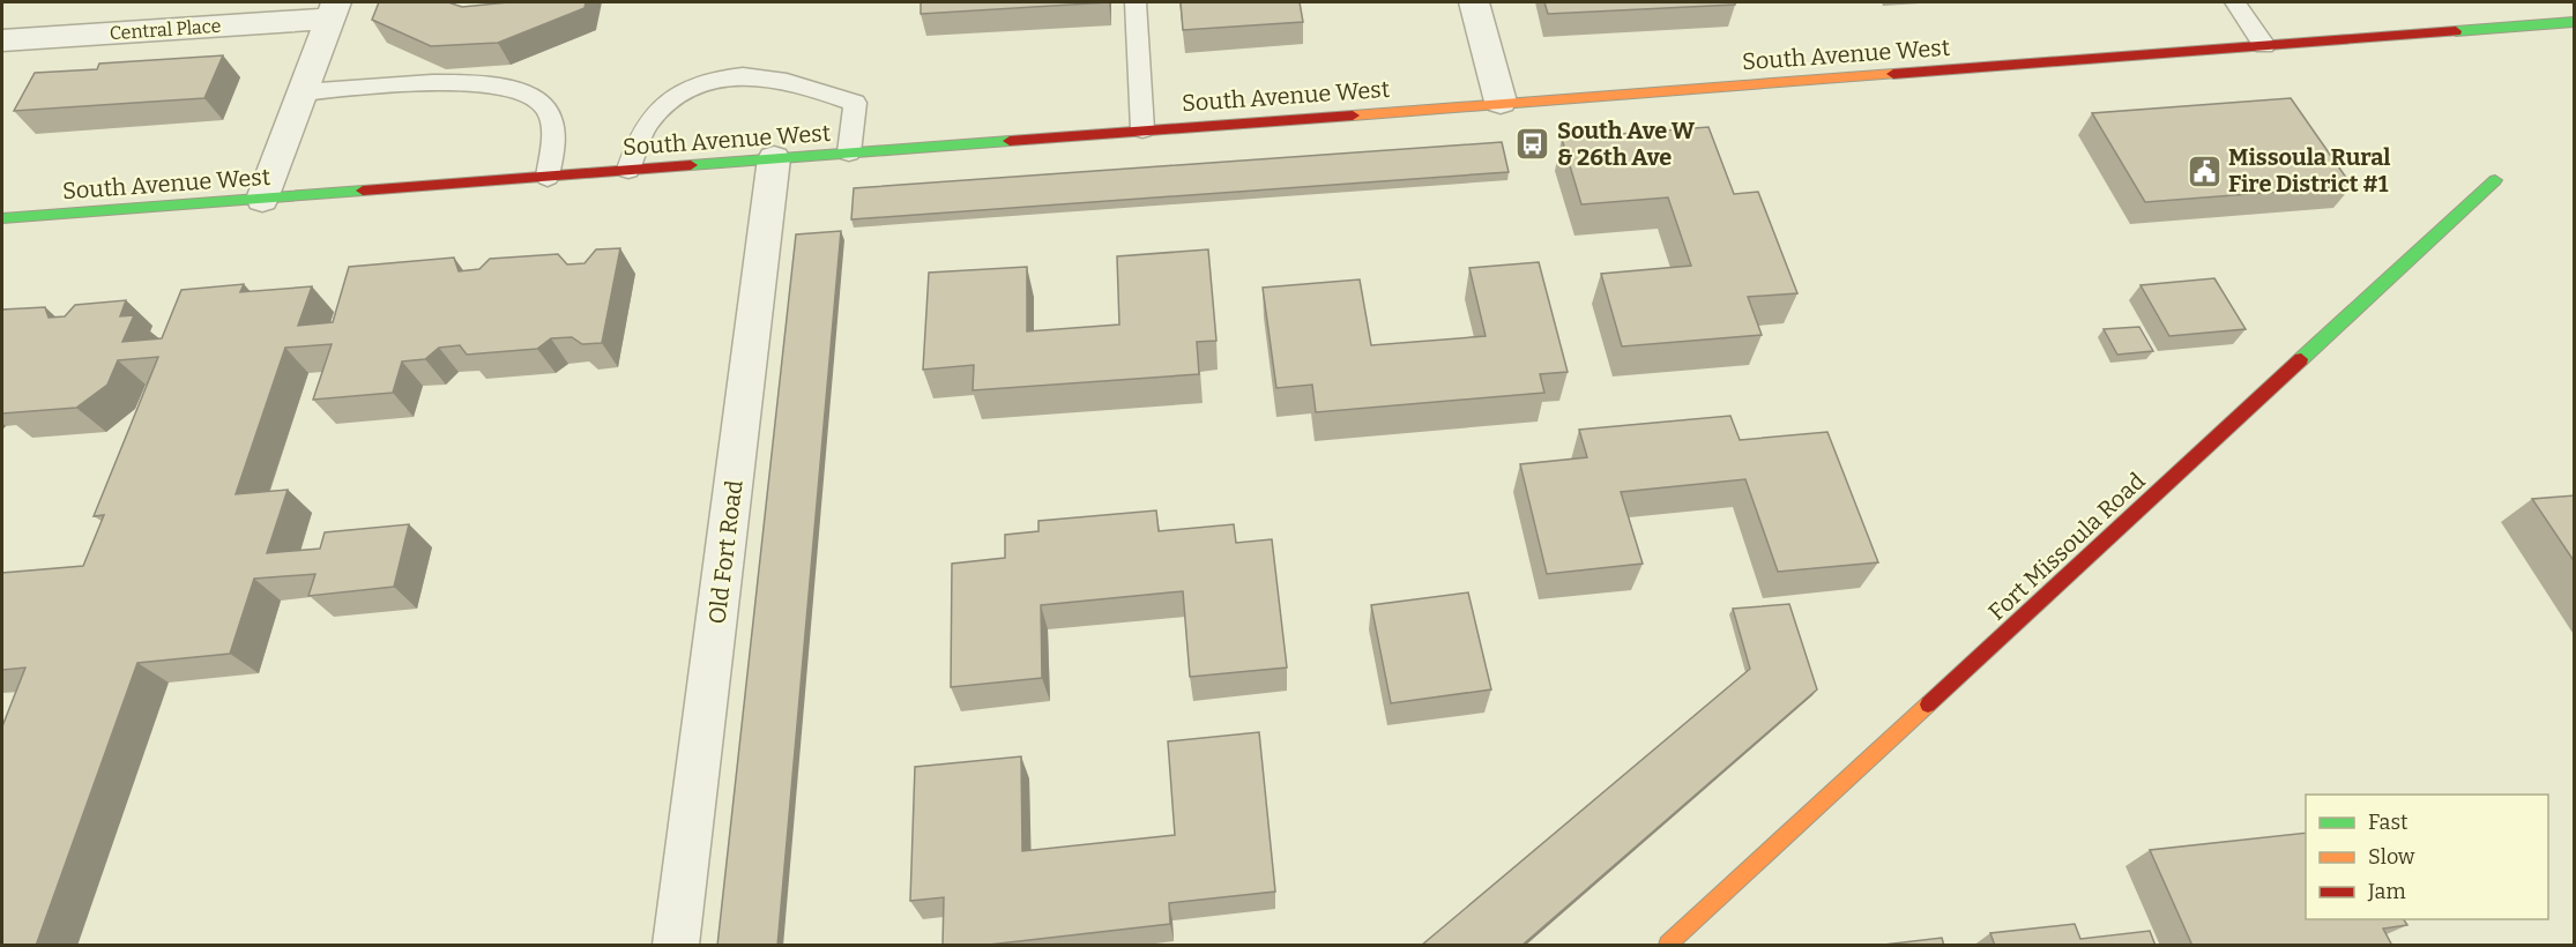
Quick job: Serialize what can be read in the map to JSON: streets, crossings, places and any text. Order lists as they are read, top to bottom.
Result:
{
  "streets": {
    "street": [
      "Central Place",
      "South Avenue West",
      "Fort Missoula Road",
      "Old Fort Road"
    ]
  },
  "crossings": [
    ["South Avenue West", "Old Fort Road"]
  ],
  "places": {
    "bus stop": ["South Ave W & 26th Ave"],
    "public building": ["Missoula Rural Fire District #1"]
  },
  "legend": ["Fast", "Slow", "Jam"]
}
